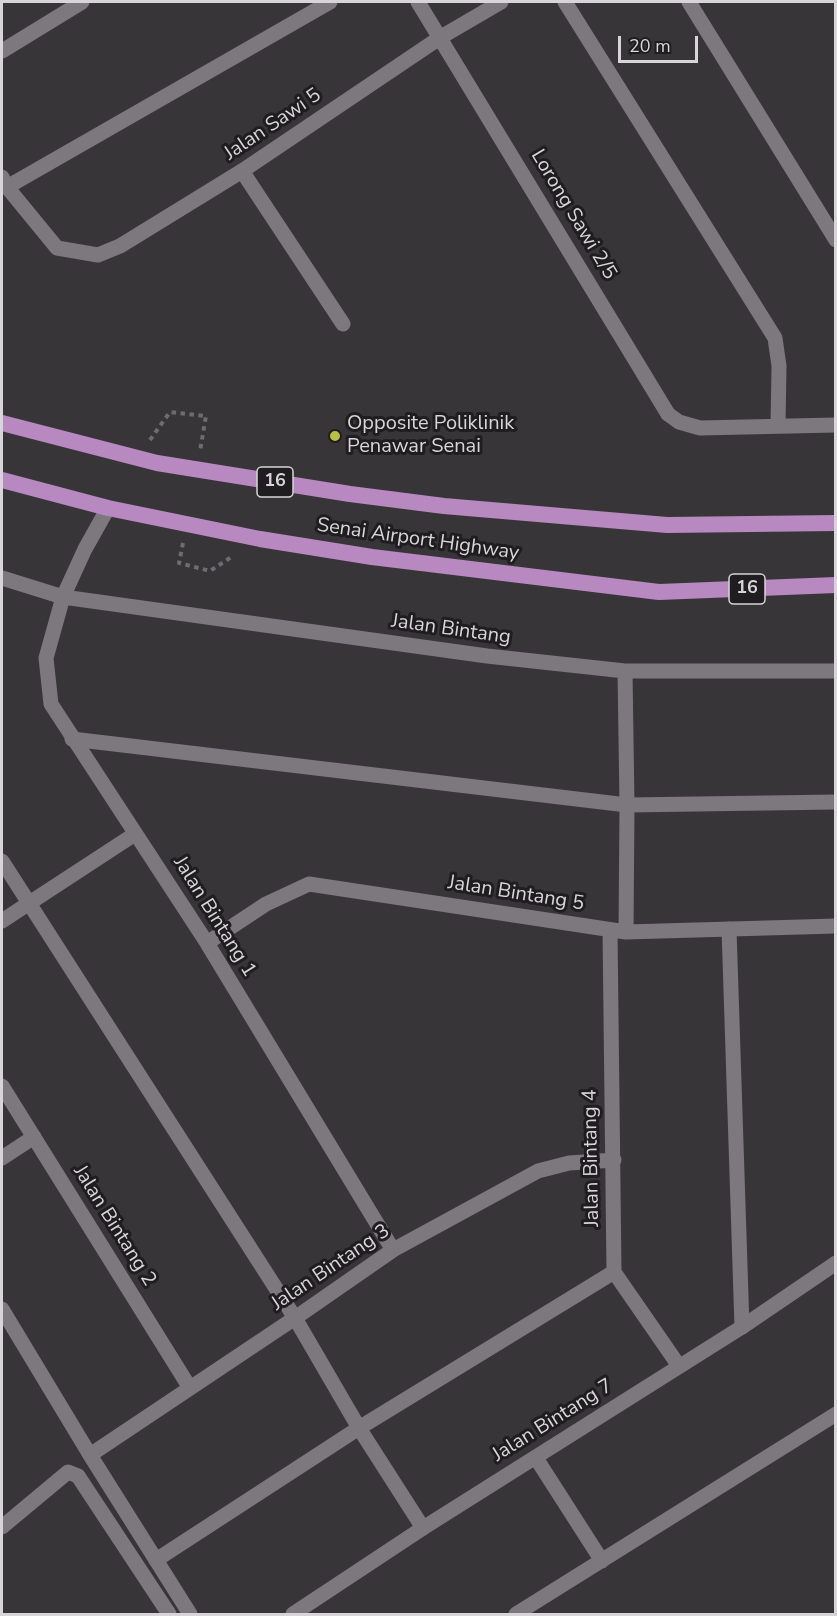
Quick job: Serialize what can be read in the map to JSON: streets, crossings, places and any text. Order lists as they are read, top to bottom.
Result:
{
  "streets": {
    "highway": ["16", "Senai Airport Highway"],
    "street": [
      "Jalan Sawi 5",
      "Lorong Sawi 2/5",
      "Jalan Bintang",
      "Jalan Bintang 5",
      "Jalan Bintang 1",
      "Jalan Bintang 4",
      "Jalan Bintang 2",
      "Jalan Bintang 3",
      "Jalan Bintang 7"
    ]
  },
  "crossings": [
    ["Jalan Sawi 5", "Lorong Sawi 2/5"],
    ["Senai Airport Highway", "Jalan Bintang 1"],
    ["Jalan Bintang", "Jalan Bintang 1"],
    ["Jalan Bintang 5", "Jalan Bintang 1"],
    ["Jalan Bintang 5", "Jalan Bintang 4"],
    ["Jalan Bintang 1", "Jalan Bintang 3"],
    ["Jalan Bintang 4", "Jalan Bintang 3"],
    ["Jalan Bintang 2", "Jalan Bintang 3"]
  ],
  "places": ["Opposite Poliklinik Penawar Senai"],
  "scale_bar": "20 m"
}
